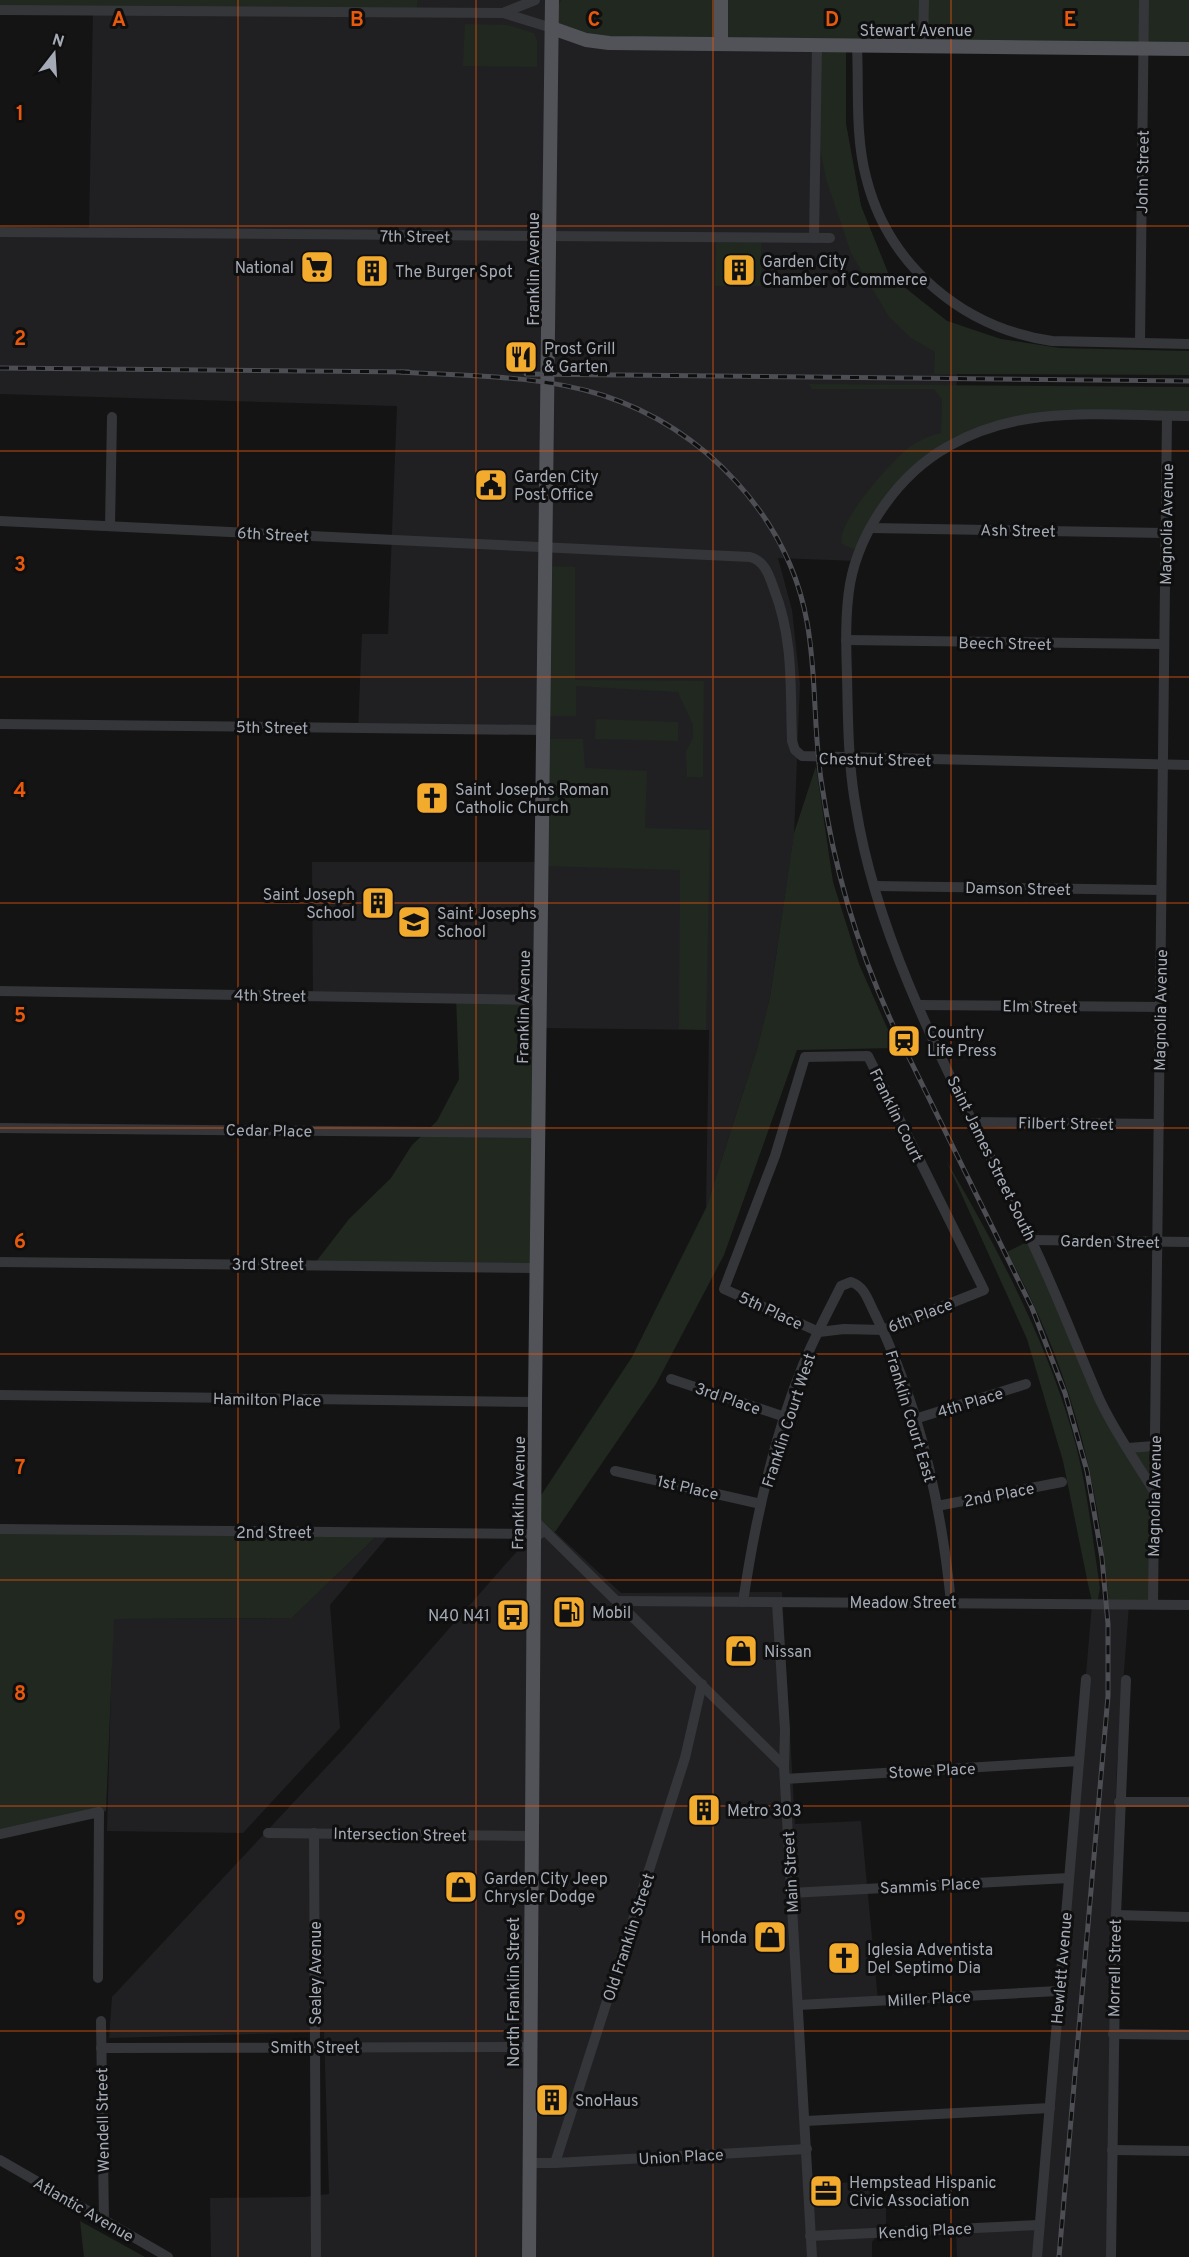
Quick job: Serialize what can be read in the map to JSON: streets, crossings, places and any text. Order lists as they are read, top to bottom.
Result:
{
  "streets": {
    "main road": ["Stewart Avenue", "Franklin Avenue", "North Franklin Street"],
    "street": [
      "John Street",
      "7th Street",
      "Magnolia Avenue",
      "Ash Street",
      "6th Street",
      "Beech Street",
      "5th Street",
      "Chestnut Street",
      "Damson Street",
      "4th Street",
      "Elm Street",
      "Franklin Court",
      "Filbert Street",
      "Cedar Place",
      "Saint James Street South",
      "Garden Street",
      "3rd Street",
      "5th Place",
      "6th Place",
      "3rd Place",
      "Hamilton Place",
      "4th Place",
      "Franklin Court East",
      "Franklin Court West",
      "1st Place",
      "2nd Place",
      "2nd Street",
      "Meadow Street",
      "Stowe Place",
      "Intersection Street",
      "Main Street",
      "Sammis Place",
      "Old Franklin Street",
      "Hewlett Avenue",
      "Morrell Street",
      "Sealey Avenue",
      "Miller Place",
      "Smith Street",
      "Wendell Street",
      "Union Place",
      "Atlantic Avenue",
      "Kendig Place"
    ]
  },
  "crossings": [
    ["Stewart Avenue", "John Street"],
    ["Stewart Avenue", "Franklin Avenue"],
    ["7th Street", "Franklin Avenue"],
    ["Franklin Avenue", "6th Street"],
    ["Franklin Avenue", "5th Street"],
    ["Franklin Avenue", "Chestnut Street"],
    ["Franklin Avenue", "4th Street"],
    ["Franklin Avenue", "Cedar Place"],
    ["Franklin Avenue", "3rd Street"],
    ["Franklin Avenue", "Hamilton Place"],
    ["Franklin Avenue", "2nd Street"],
    ["Franklin Avenue", "North Franklin Street"],
    ["Magnolia Avenue", "Ash Street"],
    ["Magnolia Avenue", "Beech Street"],
    ["Magnolia Avenue", "Chestnut Street"],
    ["Magnolia Avenue", "Damson Street"],
    ["Magnolia Avenue", "Elm Street"],
    ["Magnolia Avenue", "Filbert Street"],
    ["Magnolia Avenue", "Saint James Street South"],
    ["Magnolia Avenue", "Garden Street"],
    ["Magnolia Avenue", "Meadow Street"],
    ["Ash Street", "Saint James Street South"],
    ["6th Street", "Chestnut Street"],
    ["Beech Street", "Saint James Street South"],
    ["Chestnut Street", "Saint James Street South"],
    ["Damson Street", "Saint James Street South"],
    ["Elm Street", "Saint James Street South"],
    ["Franklin Court", "5th Place"],
    ["Franklin Court", "6th Place"],
    ["Filbert Street", "Saint James Street South"],
    ["Saint James Street South", "Garden Street"],
    ["5th Place", "6th Place"],
    ["5th Place", "Franklin Court West"],
    ["6th Place", "Franklin Court East"],
    ["6th Place", "Franklin Court West"],
    ["3rd Place", "Franklin Court West"],
    ["4th Place", "Franklin Court East"],
    ["Franklin Court East", "Franklin Court West"],
    ["Franklin Court East", "2nd Place"],
    ["Franklin Court East", "Meadow Street"],
    ["Franklin Court West", "1st Place"],
    ["Franklin Court West", "Meadow Street"],
    ["2nd Street", "Meadow Street"],
    ["Meadow Street", "Main Street"],
    ["Stowe Place", "Main Street"],
    ["Stowe Place", "Hewlett Avenue"],
    ["Intersection Street", "Sealey Avenue"],
    ["Intersection Street", "North Franklin Street"],
    ["Main Street", "Sammis Place"],
    ["Main Street", "Miller Place"],
    ["Main Street", "Union Place"],
    ["Main Street", "Kendig Place"],
    ["Sammis Place", "Hewlett Avenue"],
    ["Old Franklin Street", "Union Place"],
    ["Hewlett Avenue", "Miller Place"],
    ["Hewlett Avenue", "Kendig Place"],
    ["Sealey Avenue", "Smith Street"],
    ["North Franklin Street", "Smith Street"],
    ["Smith Street", "Wendell Street"],
    ["Wendell Street", "Atlantic Avenue"]
  ],
  "places": {
    "supermarket": ["National"],
    "building": [
      "Garden City Chamber of Commerce",
      "The Burger Spot",
      "Saint Joseph School",
      "Metro 303",
      "SnoHaus"
    ],
    "restaurant": ["Prost Grill & Garten"],
    "public building": ["Garden City Post Office"],
    "church": ["Saint Josephs Roman Catholic Church", "Iglesia Adventista Del Septimo Dia"],
    "school or university": ["Saint Josephs School"],
    "station": ["Country Life Press"],
    "fuel station": ["Mobil"],
    "bus stop": ["N40 N41"],
    "shop": ["Nissan", "Garden City Jeep Chrysler Dodge", "Honda"],
    "office": ["Hempstead Hispanic Civic Association"]
  },
  "north": "top",
  "grid": {
    "columns": [
      "A",
      "B",
      "C",
      "D",
      "E"
    ],
    "rows": [
      "1",
      "2",
      "3",
      "4",
      "5",
      "6",
      "7",
      "8",
      "9"
    ]
  }
}
